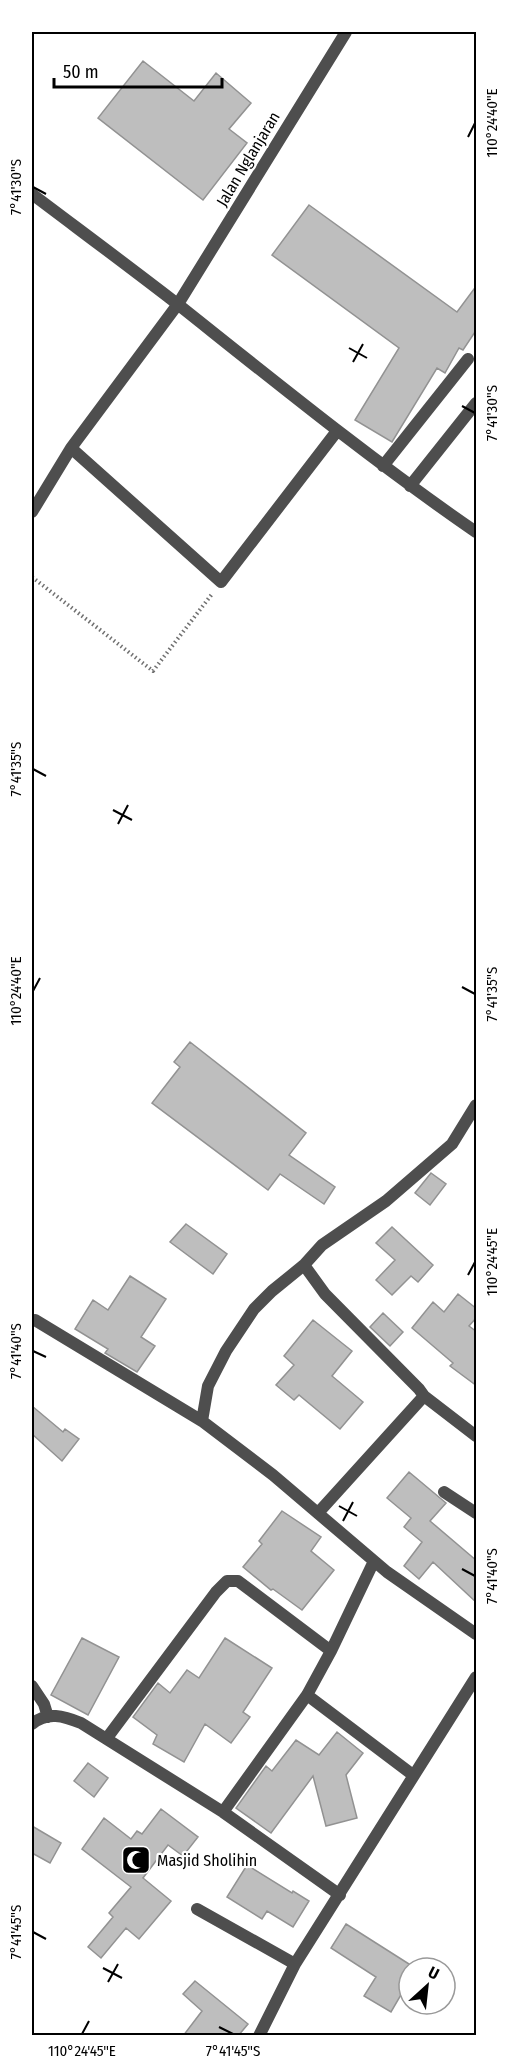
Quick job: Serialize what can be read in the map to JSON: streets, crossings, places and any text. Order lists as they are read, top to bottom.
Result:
{
  "streets": {
    "street": ["Jalan Nglanjaran"]
  },
  "places": {
    "mosque": ["Masjid Sholihin"]
  },
  "scale_bar": "50 m",
  "north": "top right",
  "coordinates": [
    "110°24'40\"E",
    "7°41'30\"S",
    "7°41'35\"S",
    "110°24'45\"E",
    "7°41'40\"S",
    "7°41'45\"S"
  ]
}
